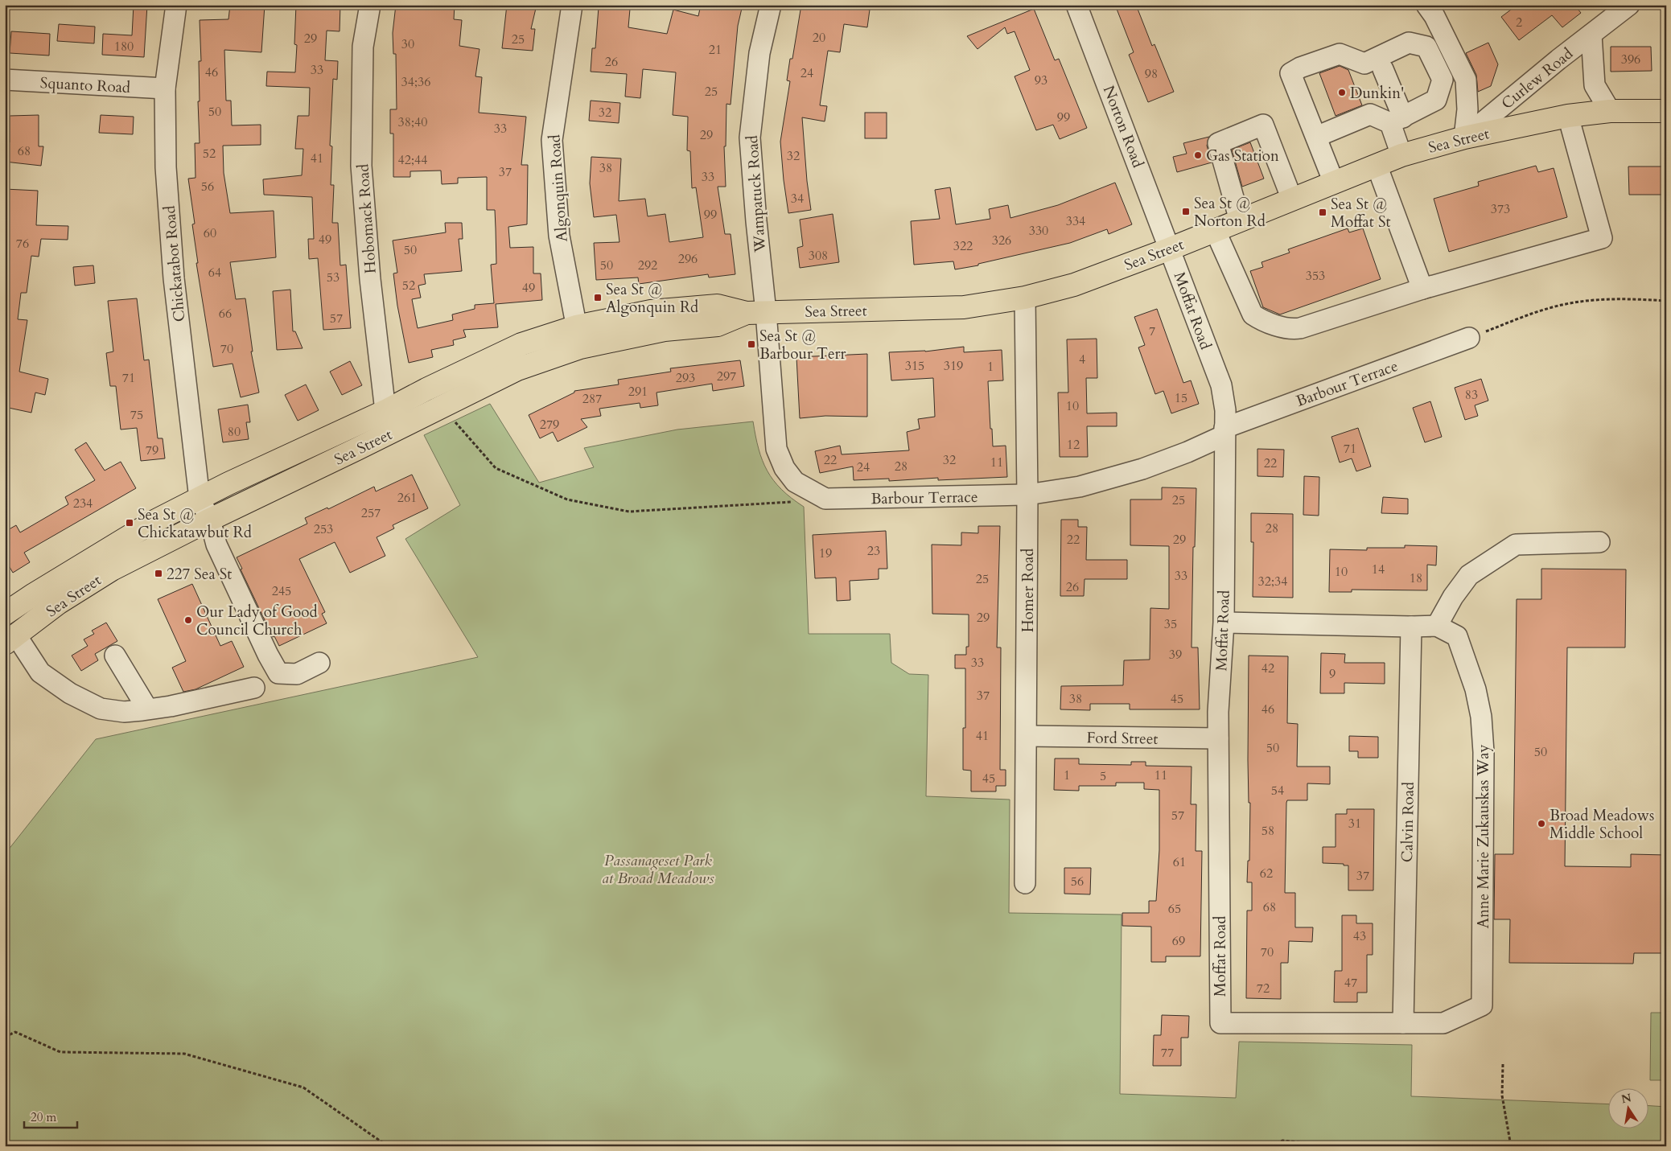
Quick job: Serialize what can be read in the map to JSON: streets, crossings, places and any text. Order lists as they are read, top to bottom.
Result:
{
  "streets": {
    "main road": ["Sea Street"],
    "street": [
      "Curlew Road",
      "Squanto Road",
      "Norton Road",
      "Algonquin Road",
      "Wampatuck Road",
      "Hobomack Road",
      "Chickatabot Road",
      "Moffat Road",
      "Barbour Terrace",
      "Homer Road",
      "Ford Street",
      "Calvin Road",
      "Anne Marie Zukauskas Way"
    ]
  },
  "crossings": [
    ["Curlew Road", "Sea Street"],
    ["Squanto Road", "Chickatabot Road"],
    ["Norton Road", "Sea Street"],
    ["Norton Road", "Moffat Road"],
    ["Sea Street", "Algonquin Road"],
    ["Sea Street", "Wampatuck Road"],
    ["Sea Street", "Hobomack Road"],
    ["Sea Street", "Chickatabot Road"],
    ["Sea Street", "Moffat Road"],
    ["Sea Street", "Barbour Terrace"],
    ["Sea Street", "Homer Road"],
    ["Wampatuck Road", "Barbour Terrace"],
    ["Moffat Road", "Barbour Terrace"],
    ["Moffat Road", "Ford Street"],
    ["Moffat Road", "Calvin Road"],
    ["Moffat Road", "Anne Marie Zukauskas Way"],
    ["Barbour Terrace", "Homer Road"],
    ["Homer Road", "Ford Street"],
    ["Calvin Road", "Anne Marie Zukauskas Way"]
  ],
  "parks": ["Passanageset Park at Broad Meadows"],
  "places": {
    "other": [
      "Dunkin'",
      "Gas Station",
      "Our Lady of Good Council Church",
      "Broad Meadows Middle School"
    ],
    "transit": [
      "Sea St @ Norton Rd",
      "Sea St @ Moffat St",
      "Sea St @ Algonquin Rd",
      "Sea St @ Barbour Terr",
      "Sea St @ Chickatawbut Rd",
      "227 Sea St"
    ]
  },
  "house_numbers": [
    "2",
    "20",
    "29",
    "25",
    "30",
    "180",
    "21",
    "396",
    "26",
    "33",
    "46",
    "24",
    "98",
    "93",
    "34;36",
    "25",
    "50",
    "32",
    "99",
    "38;40",
    "33",
    "29",
    "68",
    "52",
    "32",
    "41",
    "42;44",
    "38",
    "37",
    "33",
    "56",
    "34",
    "373",
    "99",
    "334",
    "330",
    "60",
    "49",
    "326",
    "76",
    "322",
    "50",
    "308",
    "296",
    "50",
    "292",
    "64",
    "353",
    "53",
    "52",
    "49",
    "66",
    "57",
    "7",
    "70",
    "4",
    "315",
    "319",
    "1",
    "297",
    "71",
    "293",
    "291",
    "83",
    "15",
    "287",
    "10",
    "75",
    "279",
    "80",
    "12",
    "71",
    "79",
    "22",
    "32",
    "11",
    "22",
    "28",
    "24",
    "261",
    "25",
    "234",
    "257",
    "28",
    "253",
    "22",
    "29",
    "23",
    "19",
    "14",
    "10",
    "33",
    "18",
    "25",
    "32;34",
    "26",
    "245",
    "29",
    "35",
    "39",
    "33",
    "42",
    "9",
    "37",
    "38",
    "45",
    "46",
    "41",
    "50",
    "50",
    "1",
    "11",
    "5",
    "45",
    "54",
    "57",
    "31",
    "58",
    "61",
    "62",
    "37",
    "56",
    "68",
    "65",
    "43",
    "69",
    "70",
    "47",
    "72",
    "77"
  ],
  "scale_bar": "20 m",
  "north": "top"
}
